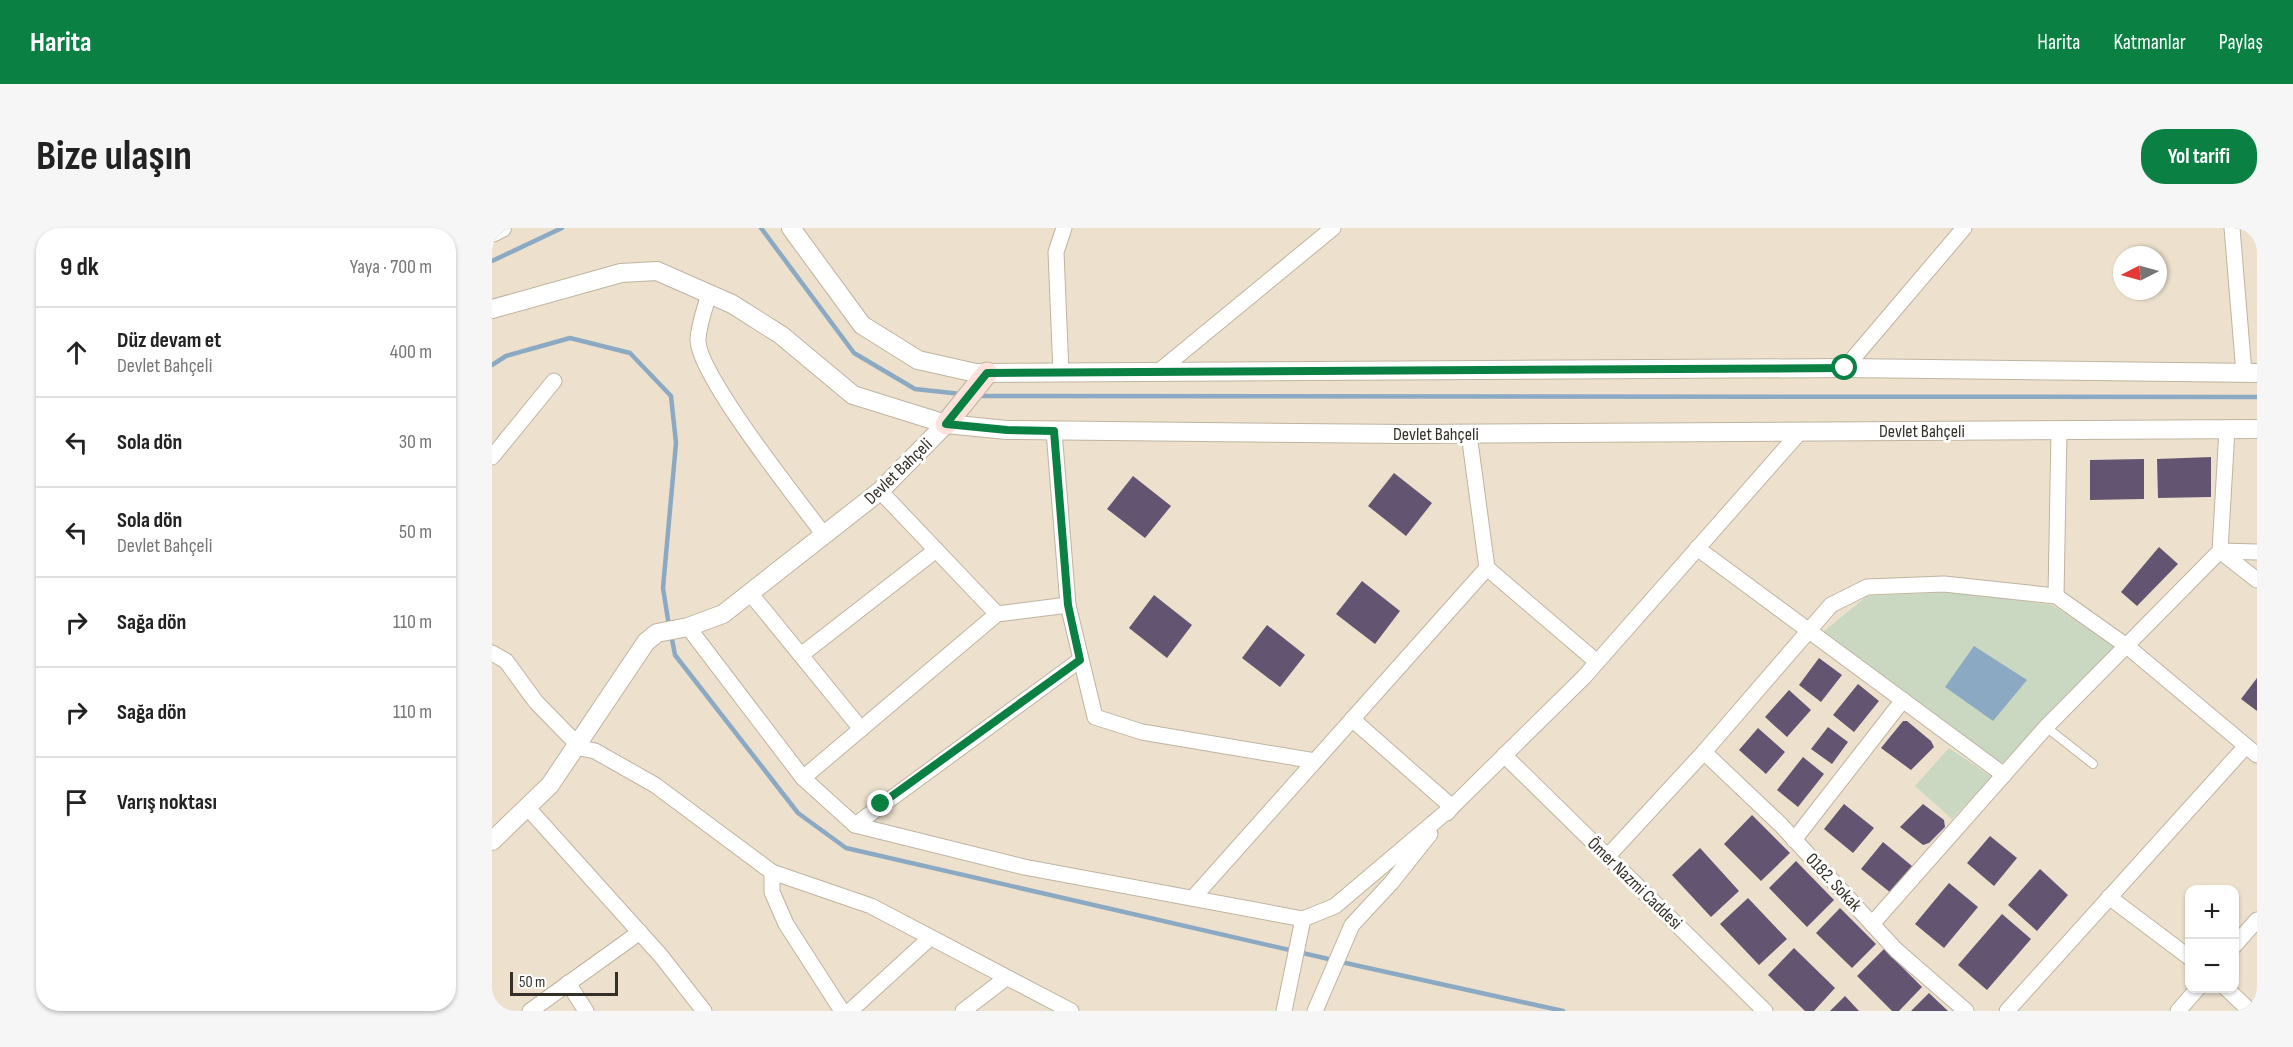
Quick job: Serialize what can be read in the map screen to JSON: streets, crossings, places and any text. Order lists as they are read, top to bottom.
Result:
{
  "streets": {
    "street": ["Devlet Bahçeli", "0182. Sokak", "Ömer Nazmi Caddesi"]
  },
  "scale_bar": "50 m",
  "north": "left",
  "page": {
    "header": "Harita",
    "nav": ["Harita", "Katmanlar", "Paylaş"],
    "buttons": "Yol tarifi",
    "title": "Bize ulaşın",
    "heading": ["9 dk", "Yaya · 700 m"],
    "list": [
      ["Düz devam et", "Devlet Bahçeli", "400 m"],
      ["Sola dön", "30 m"],
      ["Sola dön", "Devlet Bahçeli", "50 m"],
      ["Sağa dön", "110 m"],
      ["Sağa dön", "110 m"],
      "Varış noktası"
    ],
    "map_buttons": ["+", "−"],
    "scale": "50 m"
  }
}
